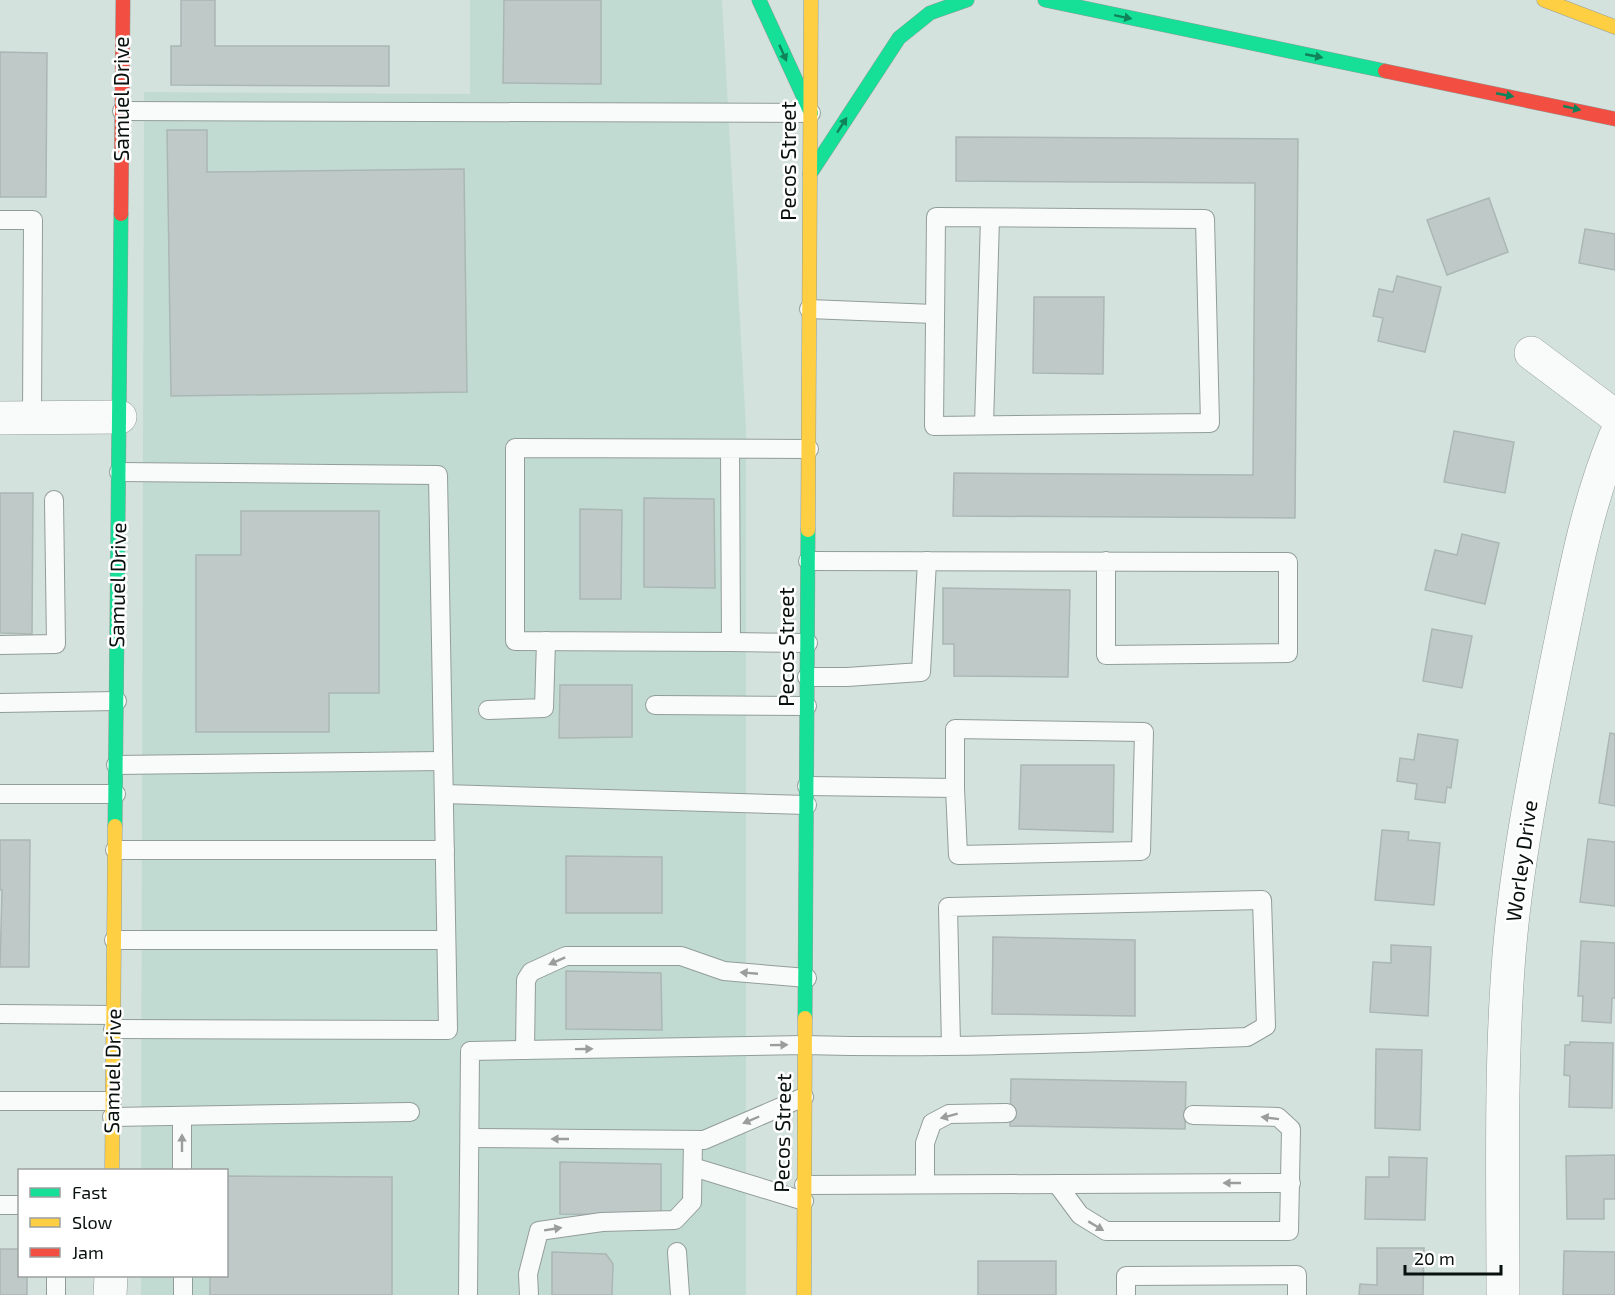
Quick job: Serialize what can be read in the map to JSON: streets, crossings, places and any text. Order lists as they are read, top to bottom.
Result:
{
  "streets": {
    "main road": ["Samuel Drive", "Pecos Street"],
    "street": ["Worley Drive"]
  },
  "legend": ["Fast", "Slow", "Jam"],
  "scale_bar": "20 m"
}
